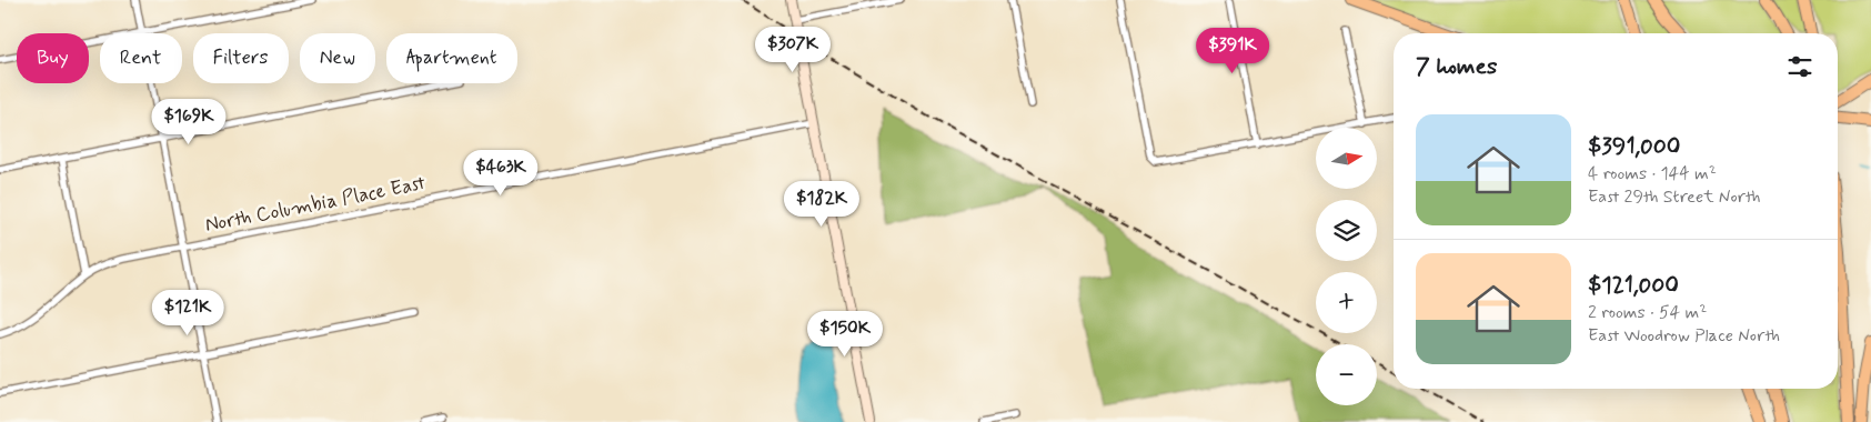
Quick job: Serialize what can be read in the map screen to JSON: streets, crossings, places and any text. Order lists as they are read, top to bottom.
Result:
{
  "streets": {
    "street": ["North Columbia Place East"]
  },
  "north": "right",
  "page": {
    "price": [
      "$307K",
      "$391K",
      "$169K",
      "$463K",
      "$182K",
      "$121K",
      "$150K"
    ],
    "chip": [
      "Buy",
      "Rent",
      "Filters",
      "New",
      "Apartment"
    ],
    "heading": "7 homes",
    "list": [
      {
        "name": "$391,000",
        "note": "4 rooms · 144 m² · East 29th Street North"
      },
      {
        "name": "$121,000",
        "note": "2 rooms · 54 m² · East Woodrow Place North"
      }
    ],
    "map_buttons": ["+", "−"]
  }
}
